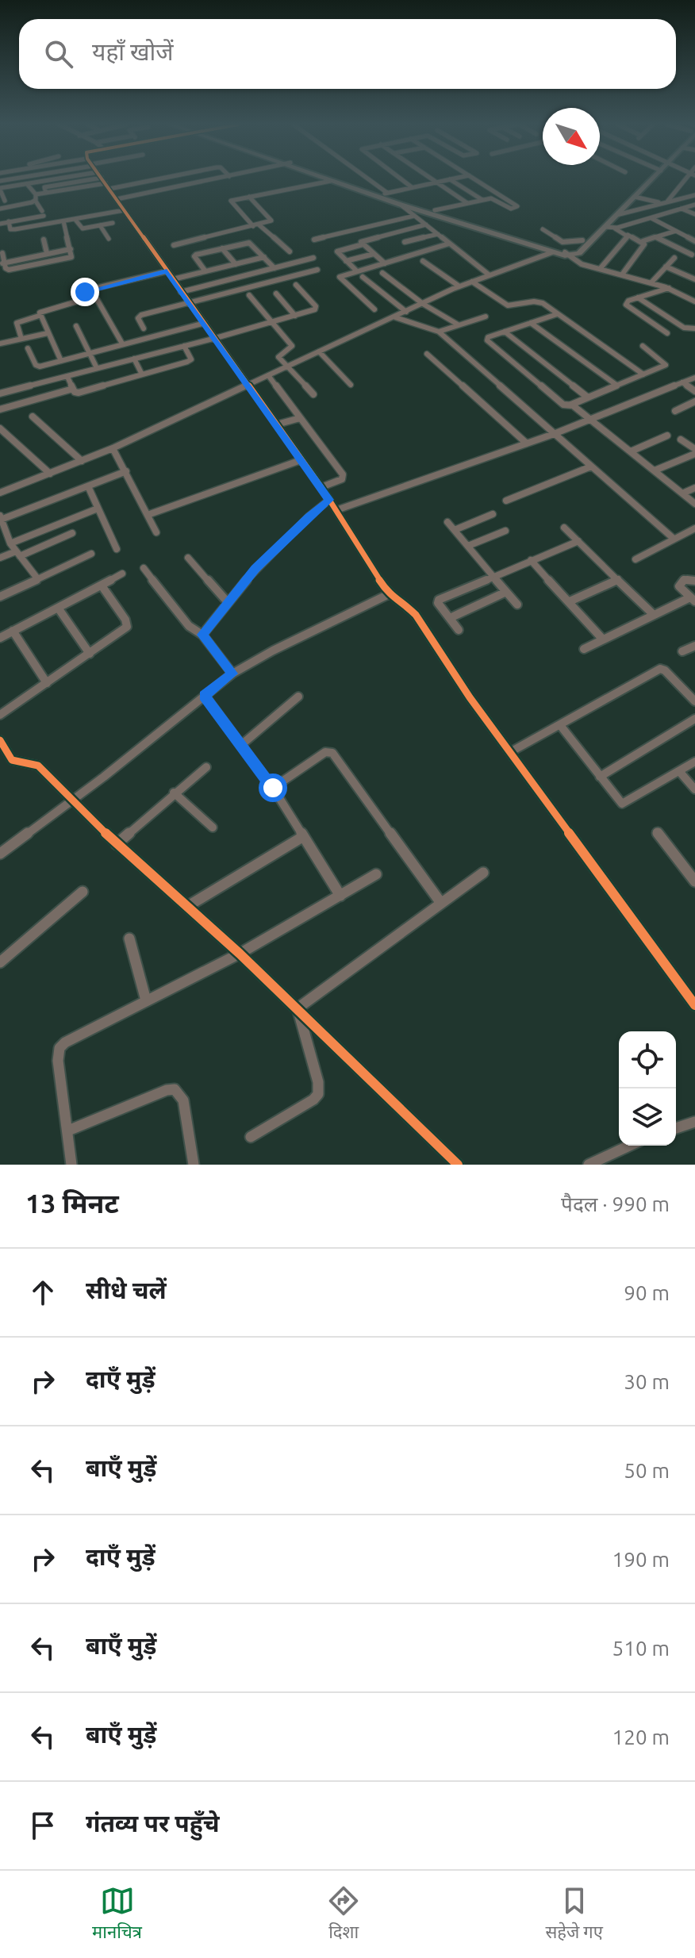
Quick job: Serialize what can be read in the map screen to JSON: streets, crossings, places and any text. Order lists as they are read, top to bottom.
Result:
{
  "north": "bottom right",
  "page": {
    "search": "यहाँ खोजें",
    "heading": ["13 मिनट", "पैदल · 990 m"],
    "list": [
      ["सीधे चलें", "90 m"],
      ["दाएँ मुड़ें", "30 m"],
      ["बाएँ मुड़ें", "50 m"],
      ["दाएँ मुड़ें", "190 m"],
      ["बाएँ मुड़ें", "510 m"],
      ["बाएँ मुड़ें", "120 m"],
      "गंतव्य पर पहुँचे"
    ],
    "nav": ["मानचित्र", "दिशा", "सहेजे गए"]
  }
}
